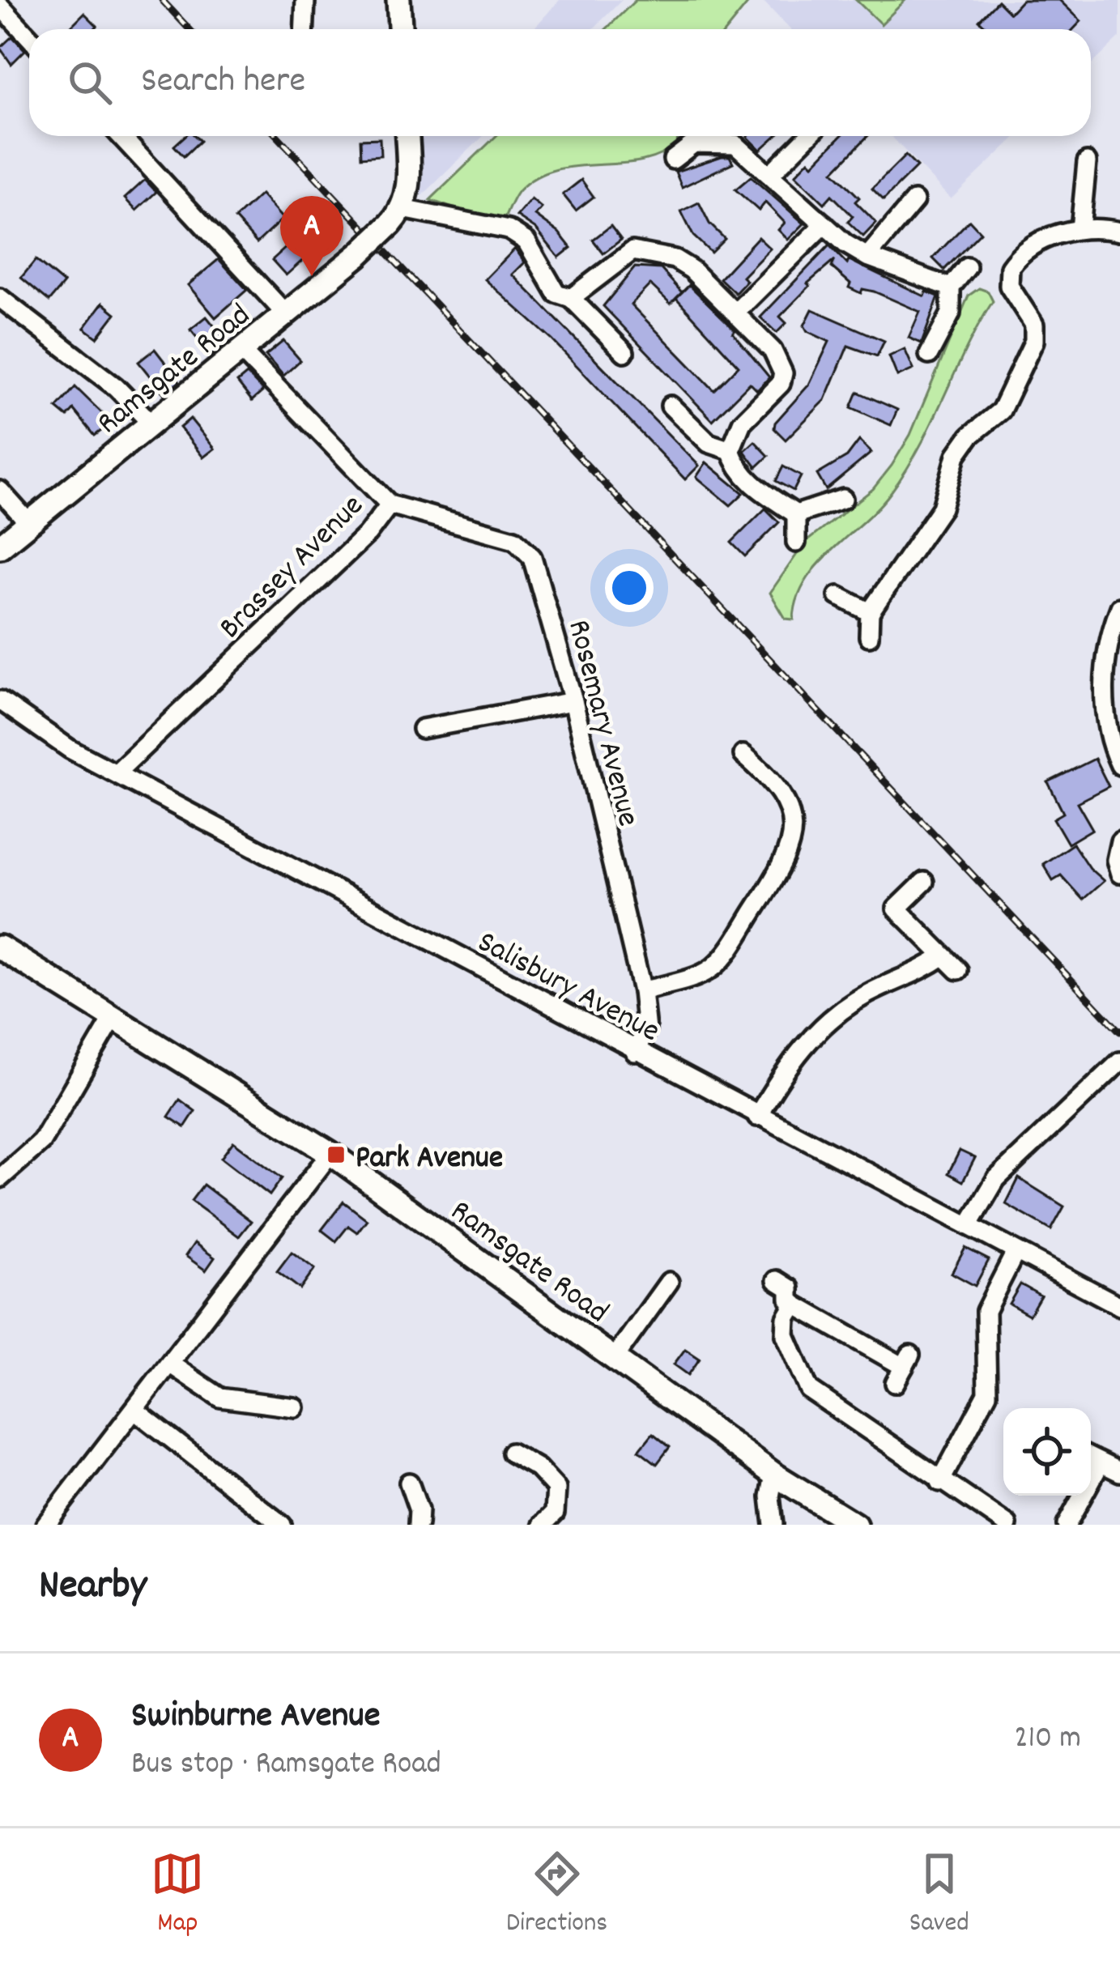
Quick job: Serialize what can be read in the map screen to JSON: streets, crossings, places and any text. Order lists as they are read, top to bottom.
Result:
{
  "streets": {
    "main road": ["Ramsgate Road"],
    "street": ["Brassey Avenue", "Rosemary Avenue", "Salisbury Avenue"]
  },
  "crossings": [
    ["Ramsgate Road", "Brassey Avenue"],
    ["Brassey Avenue", "Rosemary Avenue"],
    ["Brassey Avenue", "Salisbury Avenue"],
    ["Rosemary Avenue", "Salisbury Avenue"]
  ],
  "places": {
    "transit": ["Park Avenue"]
  },
  "page": {
    "search": "Search here",
    "pins": "A",
    "heading": "Nearby",
    "list": [
      {
        "mark": "A",
        "name": "Swinburne Avenue",
        "note": "Bus stop · Ramsgate Road",
        "value": "210 m"
      }
    ],
    "nav": ["Map", "Directions", "Saved"]
  }
}
